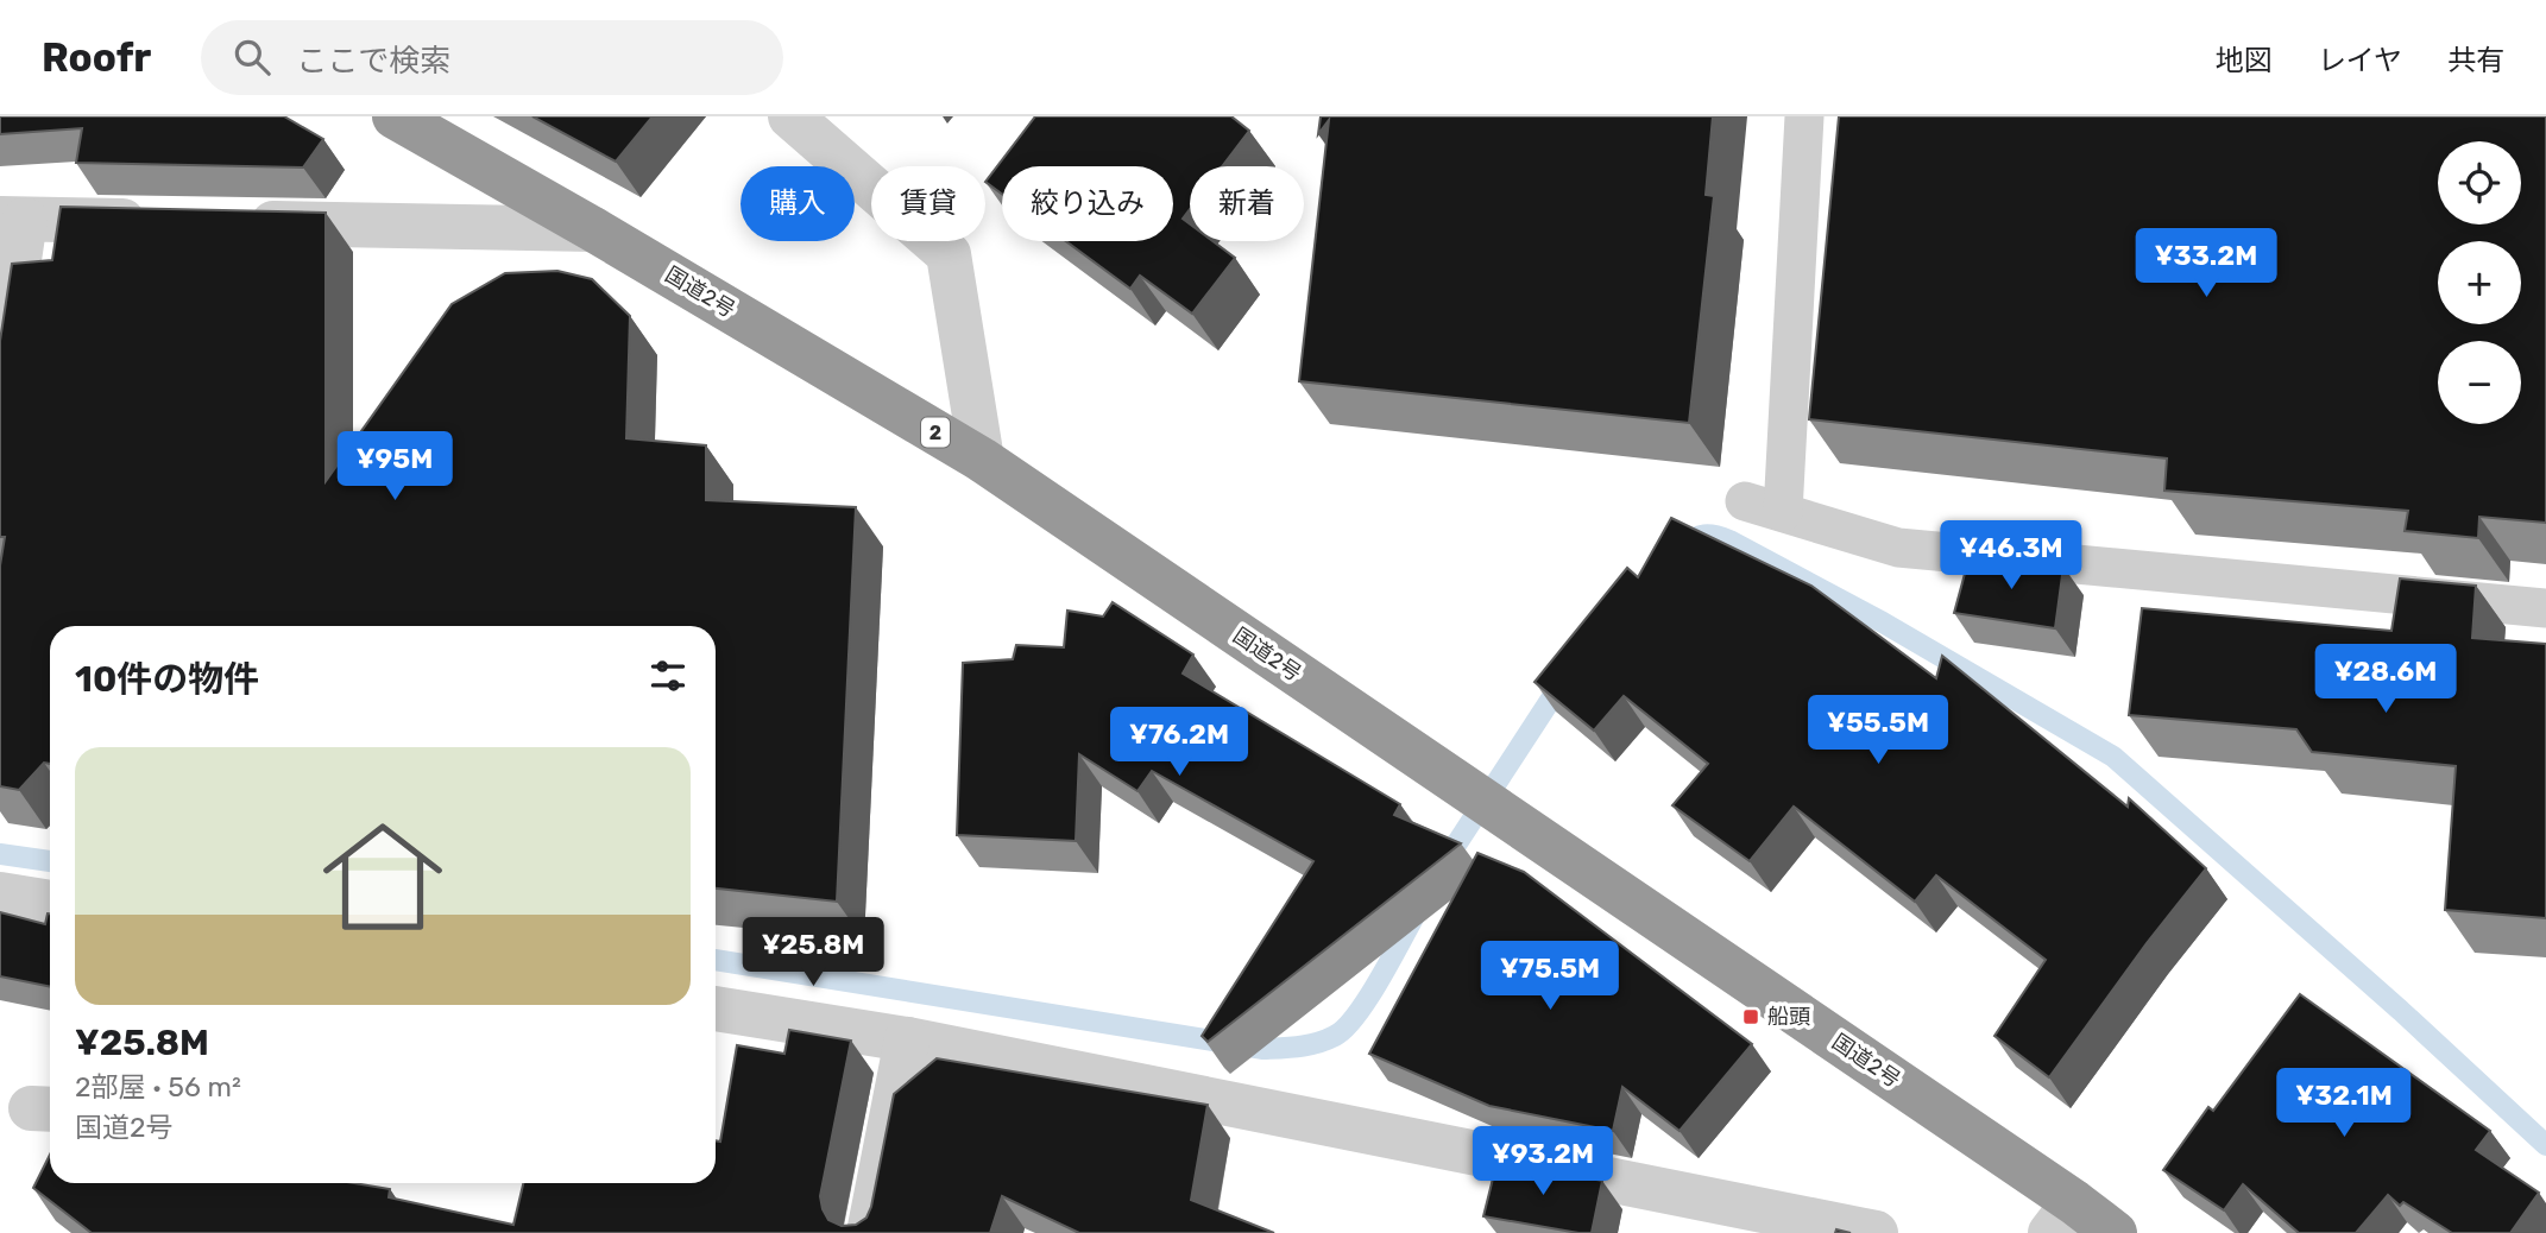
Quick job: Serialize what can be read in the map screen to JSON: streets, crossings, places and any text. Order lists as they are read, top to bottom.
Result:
{
  "streets": {
    "highway": ["国道2号", "2"]
  },
  "places": {
    "transit": ["船頭"]
  },
  "page": {
    "header": "Roofr",
    "search": "ここで検索",
    "nav": ["地図", "レイヤ", "共有"],
    "map_buttons": ["+", "−"],
    "chip": [
      "購入",
      "賃貸",
      "絞り込み",
      "新着"
    ],
    "price": [
      "¥33.2M",
      "¥95M",
      "¥46.3M",
      "¥28.6M",
      "¥55.5M",
      "¥76.2M",
      "¥25.8M",
      "¥75.5M",
      "¥32.1M",
      "¥93.2M"
    ],
    "heading": "10件の物件",
    "list": [
      {
        "name": "¥25.8M",
        "note": "2部屋 · 56 m² · 国道2号"
      }
    ]
  }
}
